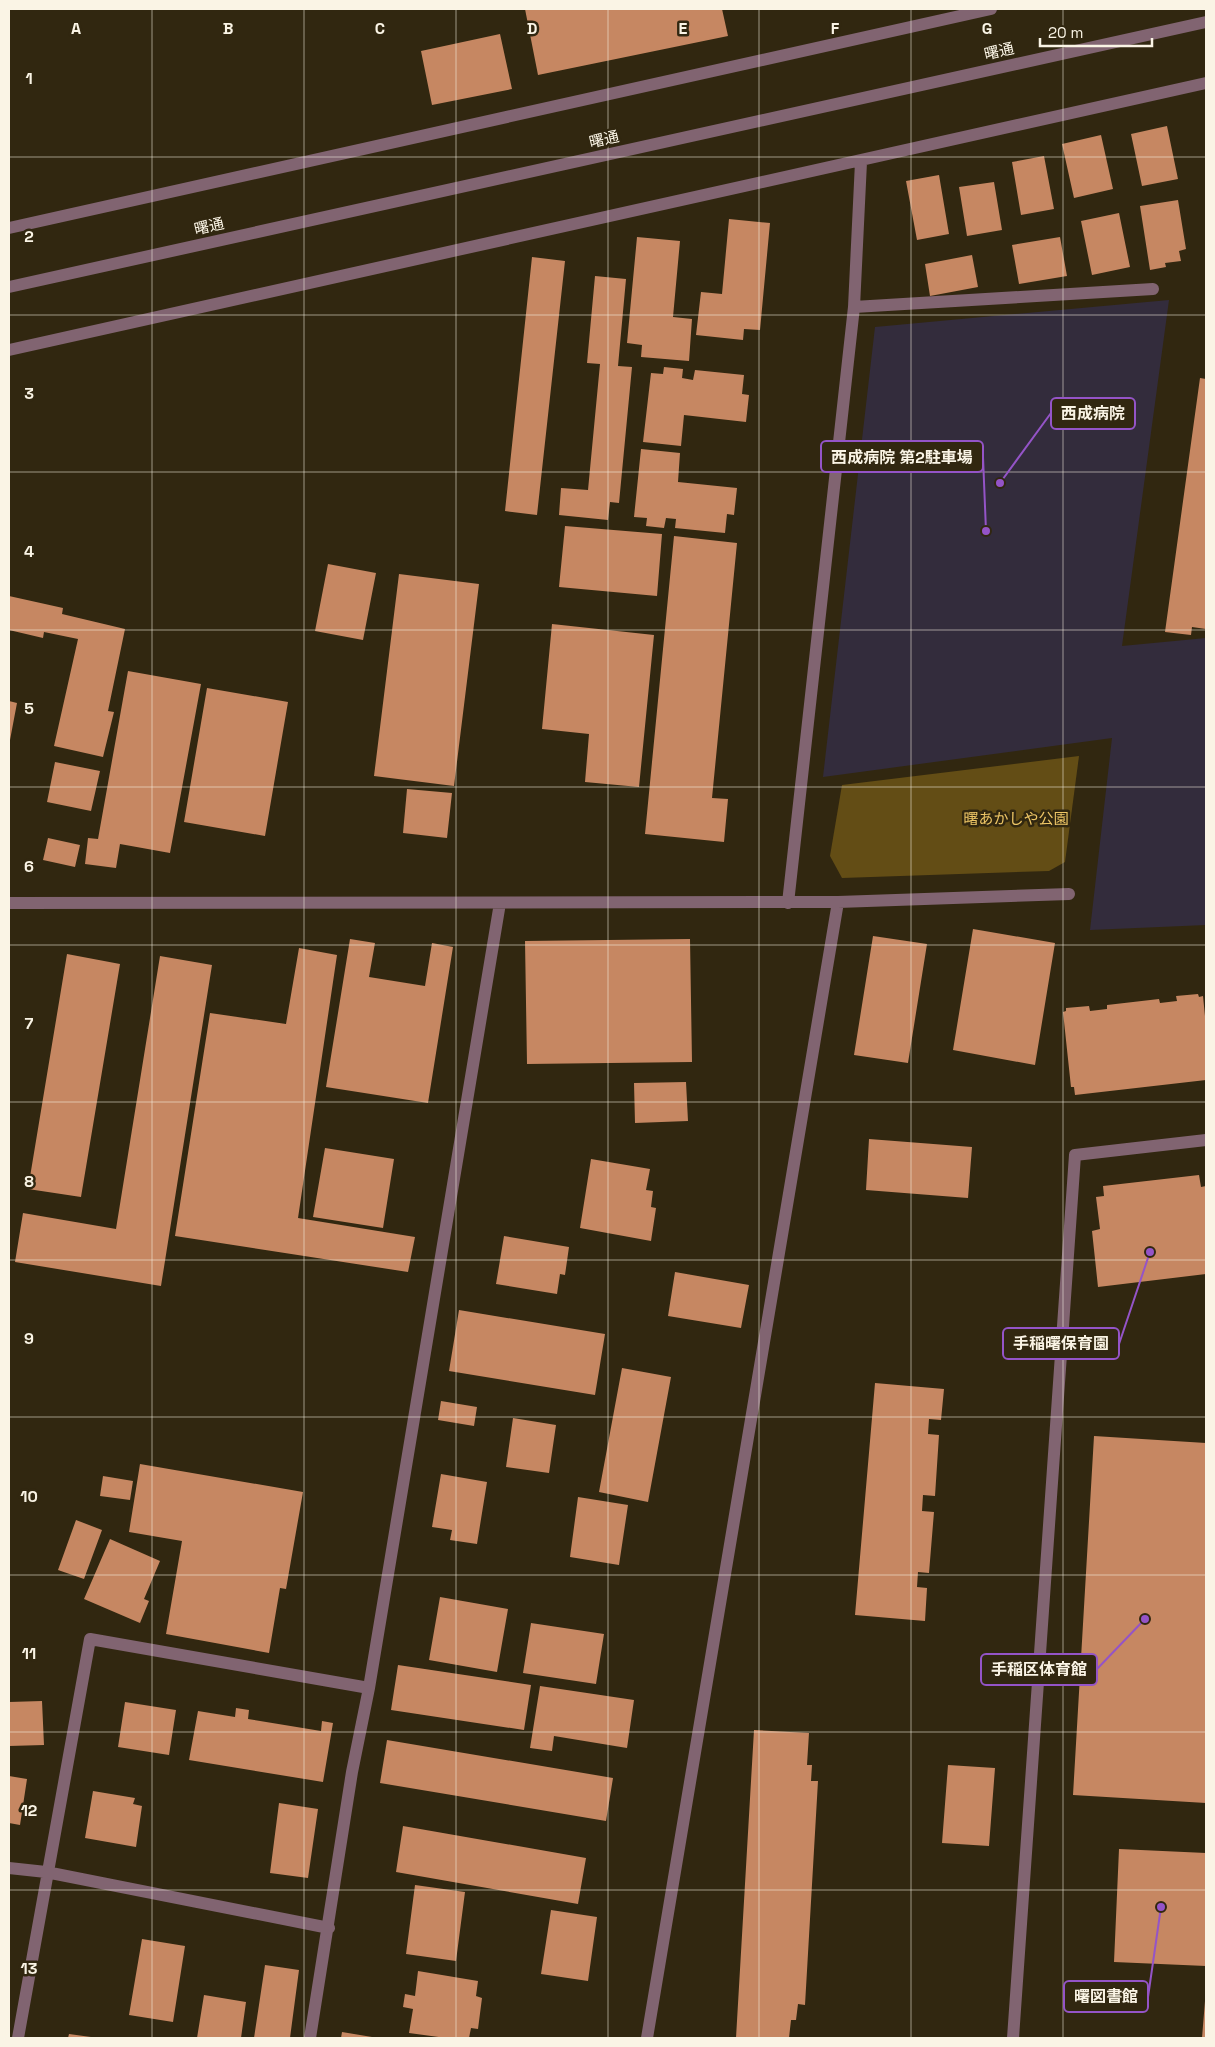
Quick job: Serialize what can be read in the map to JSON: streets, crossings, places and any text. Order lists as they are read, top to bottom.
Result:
{
  "streets": {
    "street": ["曙通"]
  },
  "parks": ["曙あかしや公園"],
  "places": [
    "西成病院",
    "西成病院 第2駐車場",
    "手稲曙保育園",
    "手稲区体育館",
    "曙図書館"
  ],
  "scale_bar": "20 m",
  "grid": {
    "columns": [
      "A",
      "B",
      "C",
      "D",
      "E",
      "F",
      "G"
    ],
    "rows": [
      "1",
      "2",
      "3",
      "4",
      "5",
      "6",
      "7",
      "8",
      "9",
      "10",
      "11",
      "12",
      "13"
    ]
  }
}
